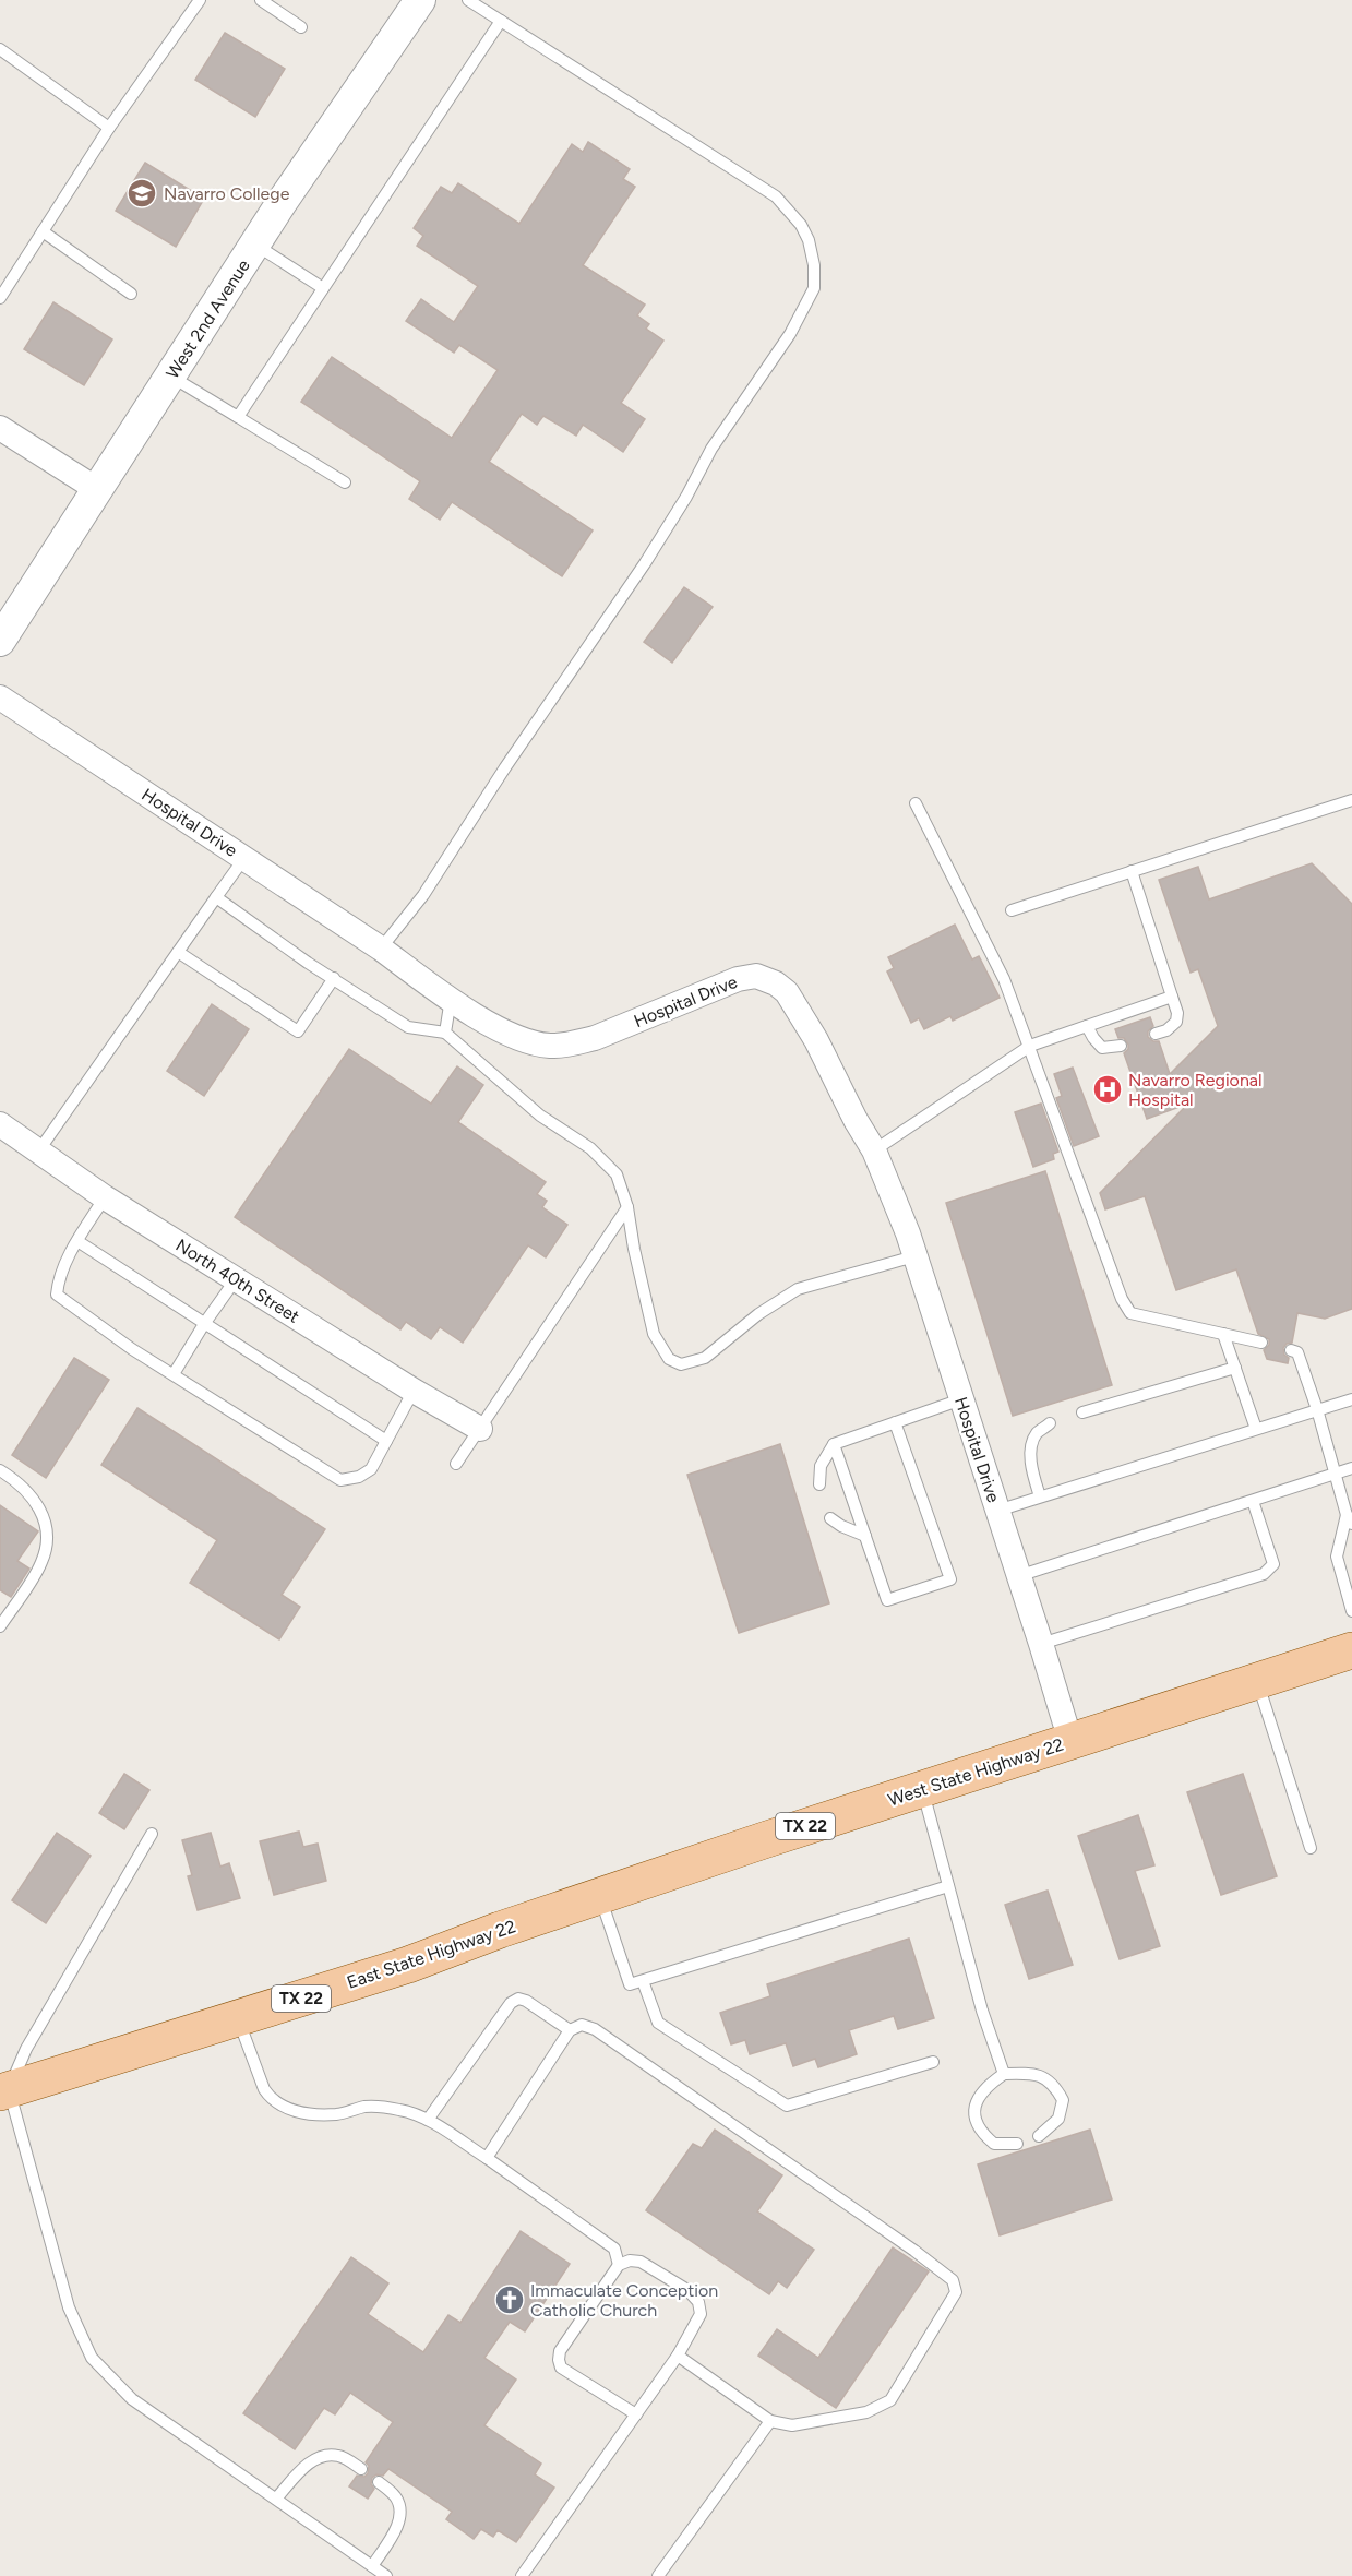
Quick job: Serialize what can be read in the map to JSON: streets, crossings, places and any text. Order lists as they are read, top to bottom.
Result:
{
  "streets": {
    "main road": ["West State Highway 22", "TX 22", "East State Highway 22"],
    "street": ["West 2nd Avenue", "Hospital Drive", "North 40th Street"]
  },
  "crossings": [
    ["Hospital Drive", "West State Highway 22"],
    ["West State Highway 22", "East State Highway 22"]
  ],
  "places": {
    "school or university": ["Navarro College"],
    "hospital": ["Navarro Regional Hospital"],
    "church": ["Immaculate Conception Catholic Church"]
  }
}
